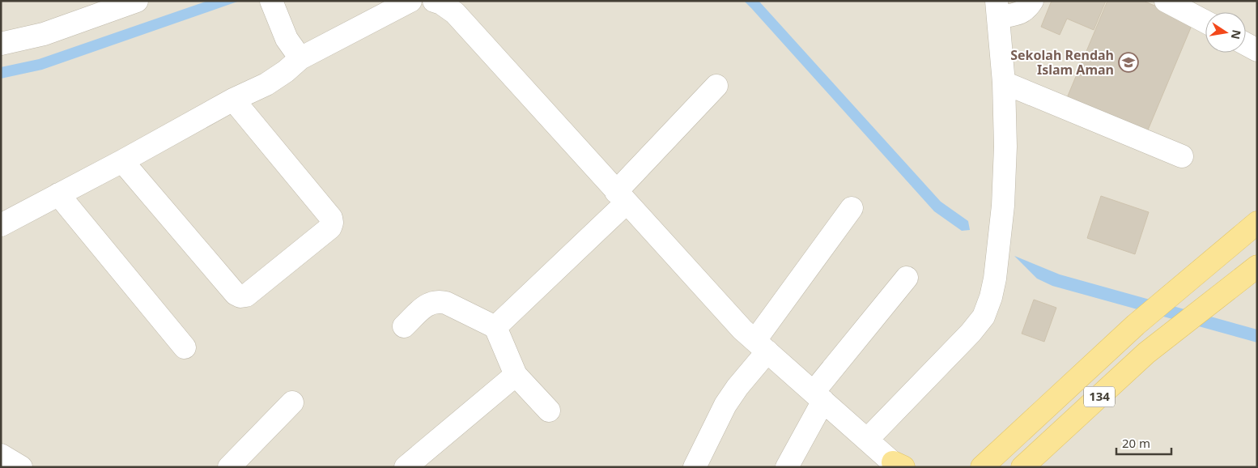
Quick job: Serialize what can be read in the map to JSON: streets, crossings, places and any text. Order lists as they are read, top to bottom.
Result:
{
  "streets": {
    "main road": ["134"]
  },
  "places": {
    "school or university": ["Sekolah Rendah Islam Aman"]
  },
  "scale_bar": "20 m",
  "north": "right"
}
